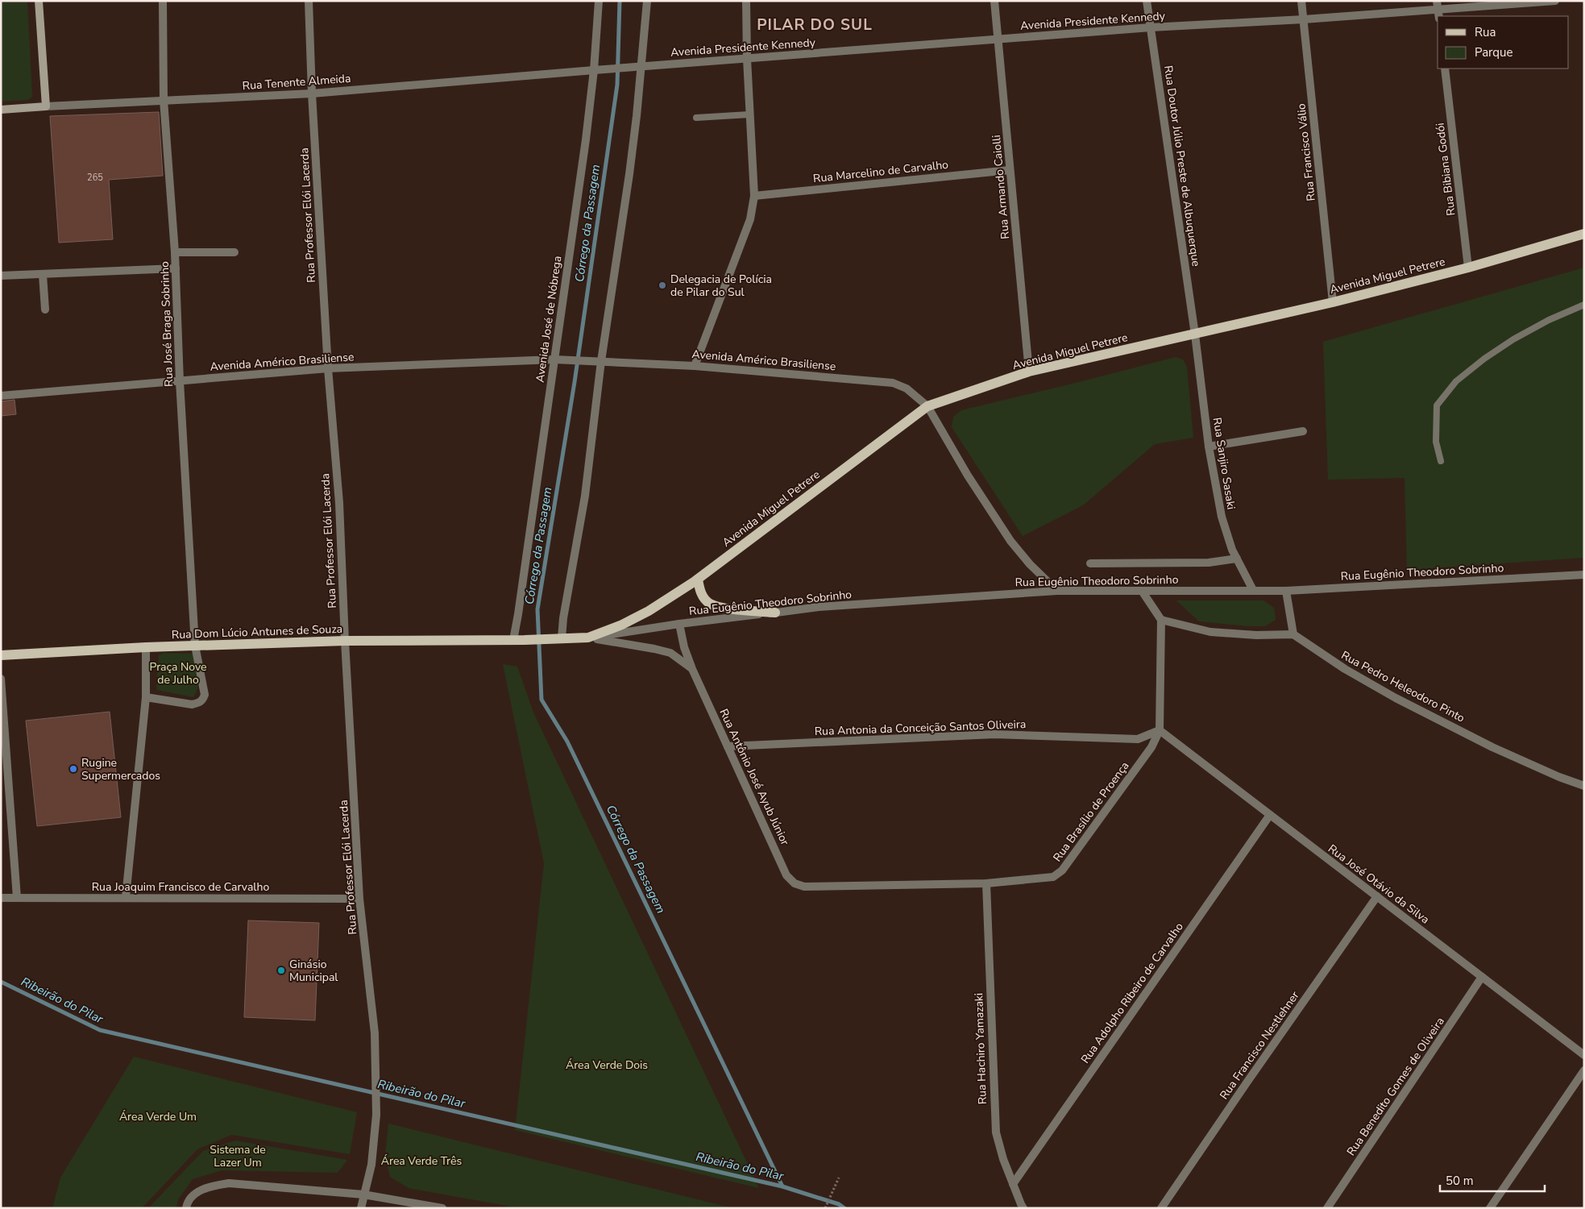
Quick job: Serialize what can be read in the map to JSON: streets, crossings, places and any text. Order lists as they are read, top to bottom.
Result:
{
  "streets": {
    "main road": ["Rua Tenente Almeida", "Avenida Miguel Petrere", "Rua Dom Lúcio Antunes de Souza"],
    "street": [
      "Avenida Presidente Kennedy",
      "Rua Francisco Válio",
      "Rua Doutor Júlio Preste de Albuquerque",
      "Rua Bibiana Godói",
      "Rua Marcelino de Carvalho",
      "Rua Armando Caiolli",
      "Rua Professor Elói Lacerda",
      "Avenida José de Nóbrega",
      "Rua José Braga Sobrinho",
      "Avenida Américo Brasiliense",
      "Rua Sanjiro Sasaki",
      "Rua Eugênio Theodoro Sobrinho",
      "Rua Pedro Heleodoro Pinto",
      "Rua Antonia da Conceição Santos Oliveira",
      "Rua Antônio José Ayub Júnior",
      "Rua Brasílio de Proença",
      "Rua José Otávio da Silva",
      "Rua Joaquim Francisco de Carvalho",
      "Rua Adolpho Ribeiro de Carvalho",
      "Rua Francisco Nestlehner",
      "Rua Hachiro Yamazaki",
      "Rua Benedito Gomes de Oliveira"
    ]
  },
  "crossings": [
    ["Avenida Presidente Kennedy", "Rua Tenente Almeida"],
    ["Avenida Presidente Kennedy", "Rua Francisco Válio"],
    ["Avenida Presidente Kennedy", "Rua Doutor Júlio Preste de Albuquerque"],
    ["Avenida Presidente Kennedy", "Rua Armando Caiolli"],
    ["Avenida Presidente Kennedy", "Avenida José de Nóbrega"],
    ["Rua Tenente Almeida", "Rua Professor Elói Lacerda"],
    ["Rua Tenente Almeida", "Avenida José de Nóbrega"],
    ["Rua Tenente Almeida", "Rua José Braga Sobrinho"],
    ["Rua Francisco Válio", "Avenida Miguel Petrere"],
    ["Rua Doutor Júlio Preste de Albuquerque", "Avenida Miguel Petrere"],
    ["Rua Doutor Júlio Preste de Albuquerque", "Rua Sanjiro Sasaki"],
    ["Rua Bibiana Godói", "Avenida Miguel Petrere"],
    ["Rua Marcelino de Carvalho", "Rua Armando Caiolli"],
    ["Rua Armando Caiolli", "Avenida Miguel Petrere"],
    ["Rua Professor Elói Lacerda", "Avenida Américo Brasiliense"],
    ["Rua Professor Elói Lacerda", "Rua Dom Lúcio Antunes de Souza"],
    ["Rua Professor Elói Lacerda", "Rua Joaquim Francisco de Carvalho"],
    ["Avenida Miguel Petrere", "Avenida Américo Brasiliense"],
    ["Avenida Miguel Petrere", "Rua Sanjiro Sasaki"],
    ["Avenida Miguel Petrere", "Rua Eugênio Theodoro Sobrinho"],
    ["Avenida Miguel Petrere", "Rua Dom Lúcio Antunes de Souza"],
    ["Avenida Miguel Petrere", "Rua Antônio José Ayub Júnior"],
    ["Avenida José de Nóbrega", "Avenida Américo Brasiliense"],
    ["Avenida José de Nóbrega", "Rua Dom Lúcio Antunes de Souza"],
    ["Rua José Braga Sobrinho", "Avenida Américo Brasiliense"],
    ["Rua José Braga Sobrinho", "Rua Dom Lúcio Antunes de Souza"],
    ["Rua Sanjiro Sasaki", "Rua Eugênio Theodoro Sobrinho"],
    ["Rua Eugênio Theodoro Sobrinho", "Rua Antônio José Ayub Júnior"],
    ["Rua Antonia da Conceição Santos Oliveira", "Rua Antônio José Ayub Júnior"],
    ["Rua Antonia da Conceição Santos Oliveira", "Rua Brasílio de Proença"],
    ["Rua Antonia da Conceição Santos Oliveira", "Rua José Otávio da Silva"],
    ["Rua Antônio José Ayub Júnior", "Rua Brasílio de Proença"],
    ["Rua Brasílio de Proença", "Rua José Otávio da Silva"],
    ["Rua Brasílio de Proença", "Rua Hachiro Yamazaki"],
    ["Rua José Otávio da Silva", "Rua Adolpho Ribeiro de Carvalho"],
    ["Rua José Otávio da Silva", "Rua Francisco Nestlehner"],
    ["Rua José Otávio da Silva", "Rua Benedito Gomes de Oliveira"],
    ["Rua Adolpho Ribeiro de Carvalho", "Rua Hachiro Yamazaki"]
  ],
  "districts": ["PILAR DO SUL"],
  "water": ["Córrego da Passagem", "Ribeirão do Pilar"],
  "parks": [
    "Praça Nove de Julho",
    "Área Verde Dois",
    "Área Verde Um",
    "Sistema de Lazer Um",
    "Área Verde Três"
  ],
  "places": ["Delegacia de Polícia de Pilar do Sul", "Rugine Supermercados", "Ginásio Municipal"],
  "house_numbers": ["265"],
  "legend": ["Rua", "Parque"],
  "scale_bar": "50 m"
}
